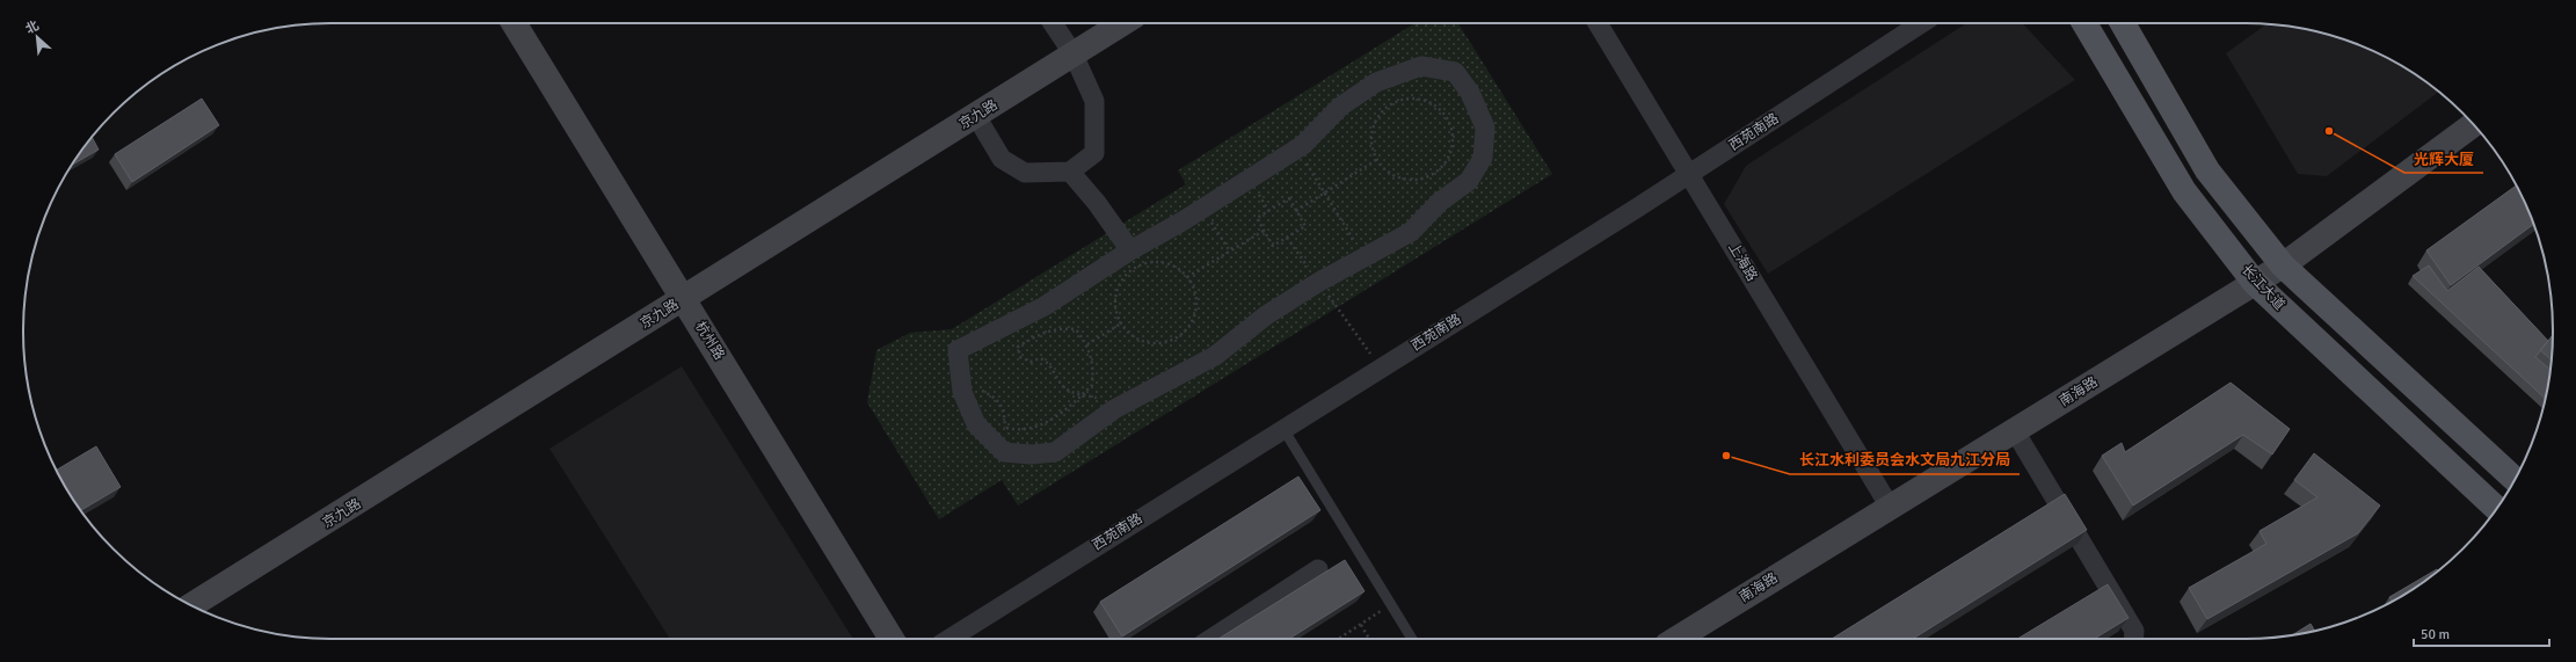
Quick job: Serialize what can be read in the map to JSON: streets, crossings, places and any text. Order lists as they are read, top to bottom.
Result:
{
  "streets": {
    "main road": [
      "京九路",
      "长江大道",
      "杭州路",
      "南海路"
    ],
    "street": ["西苑南路", "上海路"]
  },
  "crossings": [
    ["京九路", "杭州路"],
    ["西苑南路", "上海路"],
    ["上海路", "南海路"],
    ["长江大道", "南海路"]
  ],
  "places": ["光辉大厦", "长江水利委员会水文局九江分局"],
  "scale_bar": "50 m",
  "north": "top left"
}
